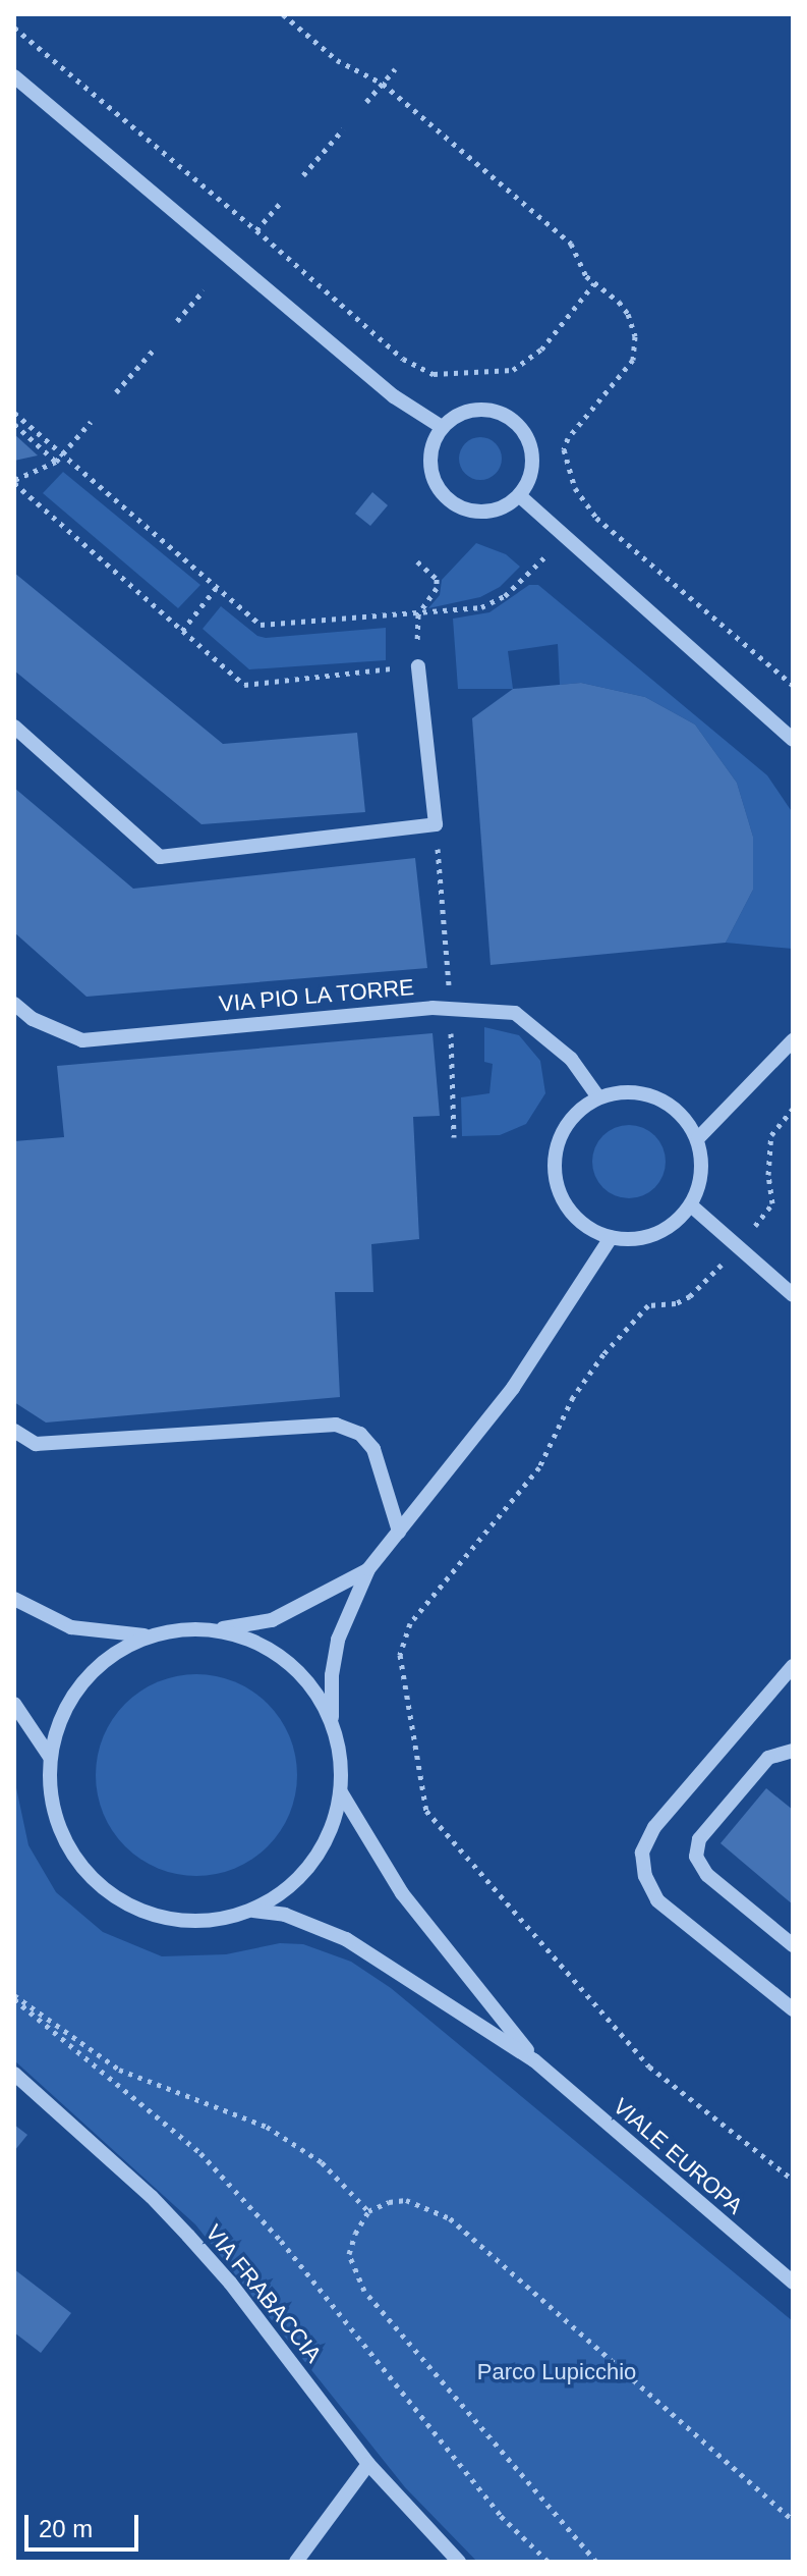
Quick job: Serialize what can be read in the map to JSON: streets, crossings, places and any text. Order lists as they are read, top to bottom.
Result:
{
  "streets": {
    "street": ["VIA PIO LA TORRE", "VIALE EUROPA", "VIA FRABACCIA"]
  },
  "parks": ["Parco Lupicchio"],
  "scale_bar": "20 m"
}
